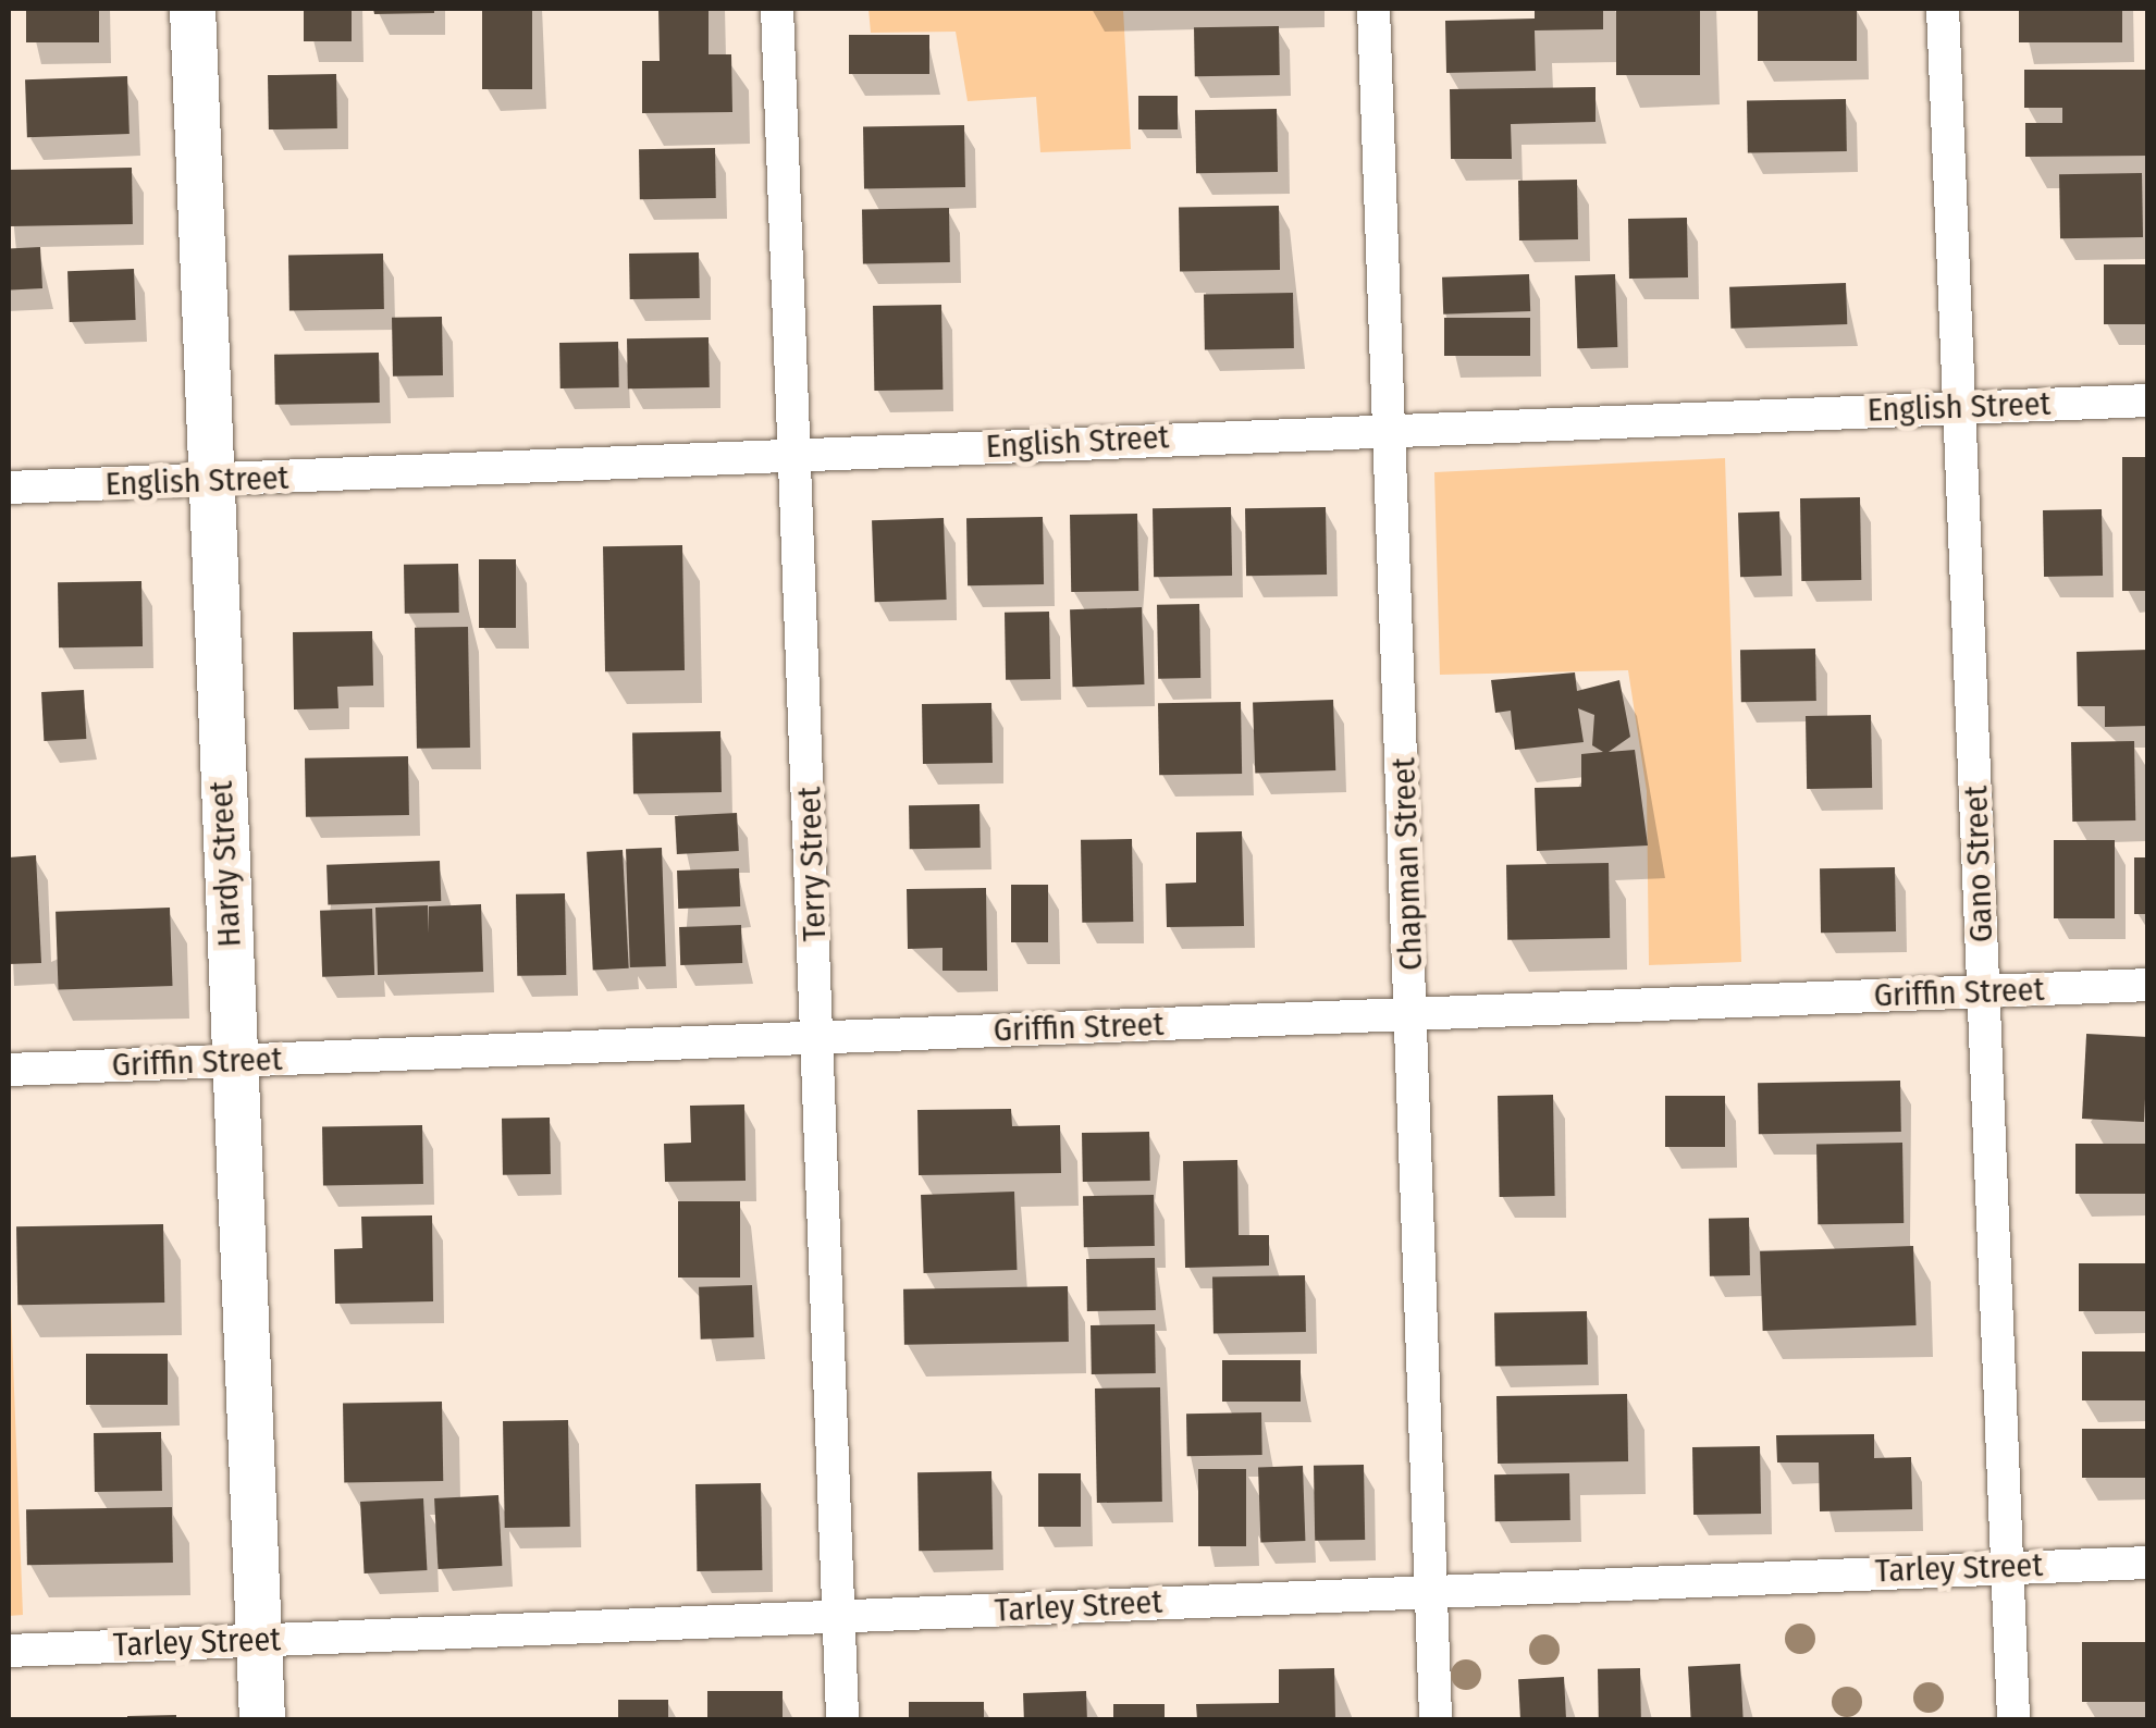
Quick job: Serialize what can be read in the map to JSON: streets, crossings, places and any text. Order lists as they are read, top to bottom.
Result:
{
  "streets": {
    "main road": ["Hardy Street"],
    "street": [
      "English Street",
      "Terry Street",
      "Chapman Street",
      "Gano Street",
      "Griffin Street",
      "Tarley Street"
    ]
  },
  "crossings": [
    ["English Street", "Hardy Street"],
    ["English Street", "Terry Street"],
    ["English Street", "Chapman Street"],
    ["English Street", "Gano Street"],
    ["Hardy Street", "Griffin Street"],
    ["Hardy Street", "Tarley Street"],
    ["Terry Street", "Griffin Street"],
    ["Terry Street", "Tarley Street"],
    ["Chapman Street", "Griffin Street"],
    ["Chapman Street", "Tarley Street"],
    ["Gano Street", "Griffin Street"],
    ["Gano Street", "Tarley Street"]
  ]
}
